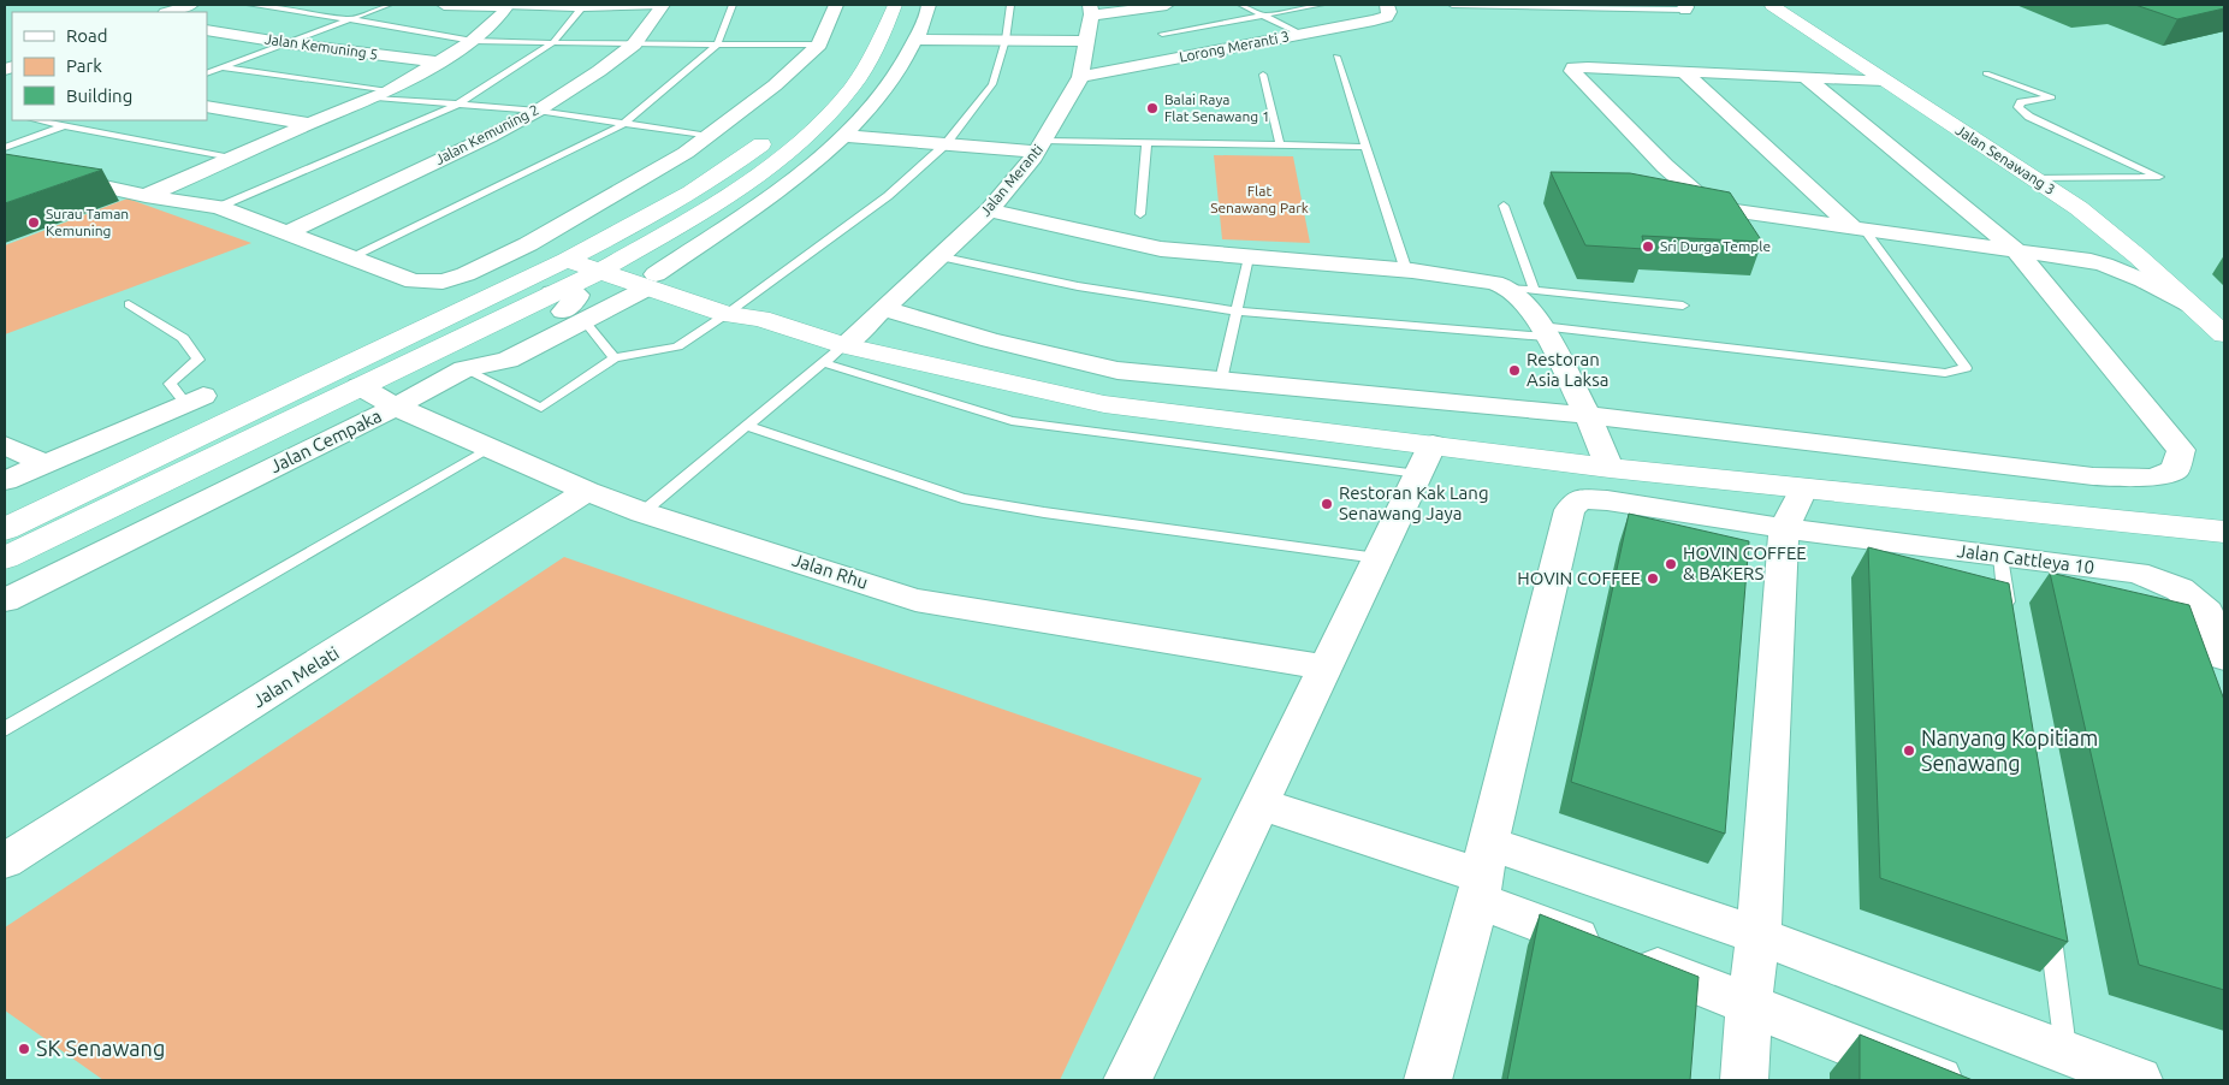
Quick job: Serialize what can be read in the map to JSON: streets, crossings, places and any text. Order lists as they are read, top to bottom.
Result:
{
  "streets": {
    "street": [
      "Jalan Kemuning 5",
      "Lorong Meranti 3",
      "Jalan Kemuning 2",
      "Jalan Senawang 3",
      "Jalan Meranti",
      "Jalan Cempaka",
      "Jalan Cattleya 10",
      "Jalan Rhu",
      "Jalan Melati"
    ]
  },
  "crossings": [
    ["Lorong Meranti 3", "Jalan Meranti"],
    ["Jalan Cempaka", "Jalan Rhu"],
    ["Jalan Rhu", "Jalan Melati"]
  ],
  "parks": ["Flat Senawang Park"],
  "places": [
    "Balai Raya Flat Senawang 1",
    "Surau Taman Kemuning",
    "Sri Durga Temple",
    "Restoran Asia Laksa",
    "Restoran Kak Lang Senawang Jaya",
    "HOVIN COFFEE & BAKERS",
    "HOVIN COFFEE",
    "Nanyang Kopitiam Senawang",
    "SK Senawang"
  ],
  "legend": ["Road", "Park", "Building"]
}
